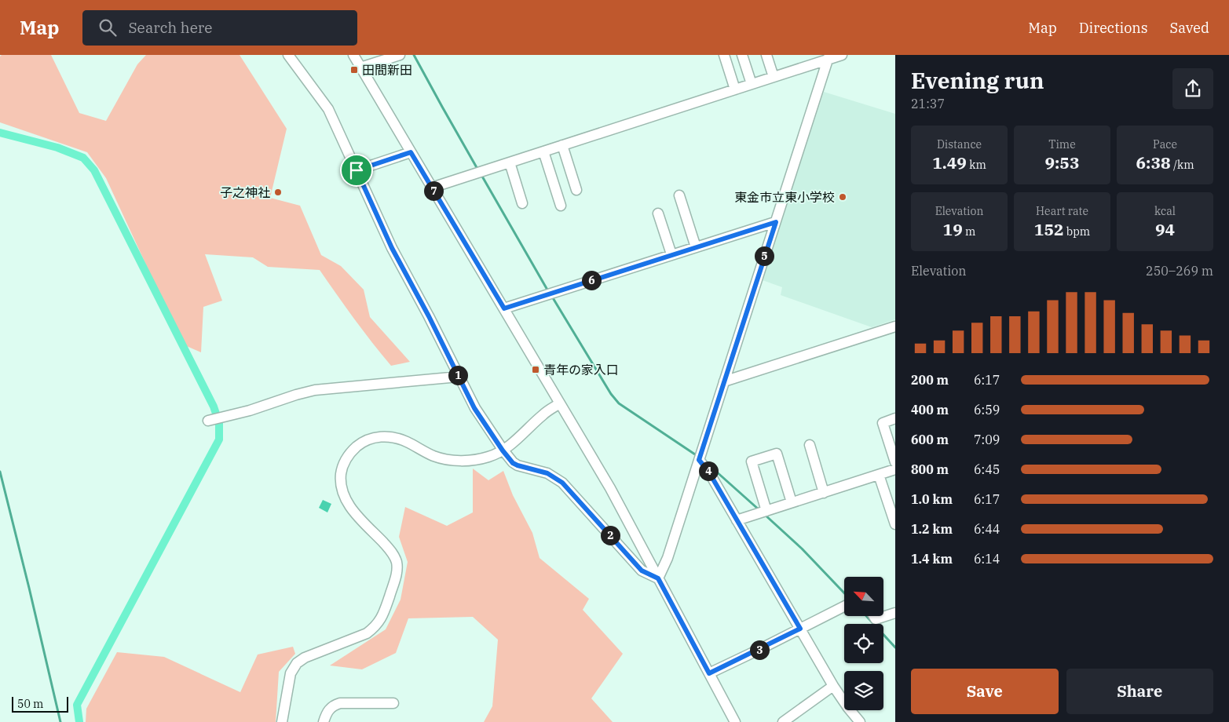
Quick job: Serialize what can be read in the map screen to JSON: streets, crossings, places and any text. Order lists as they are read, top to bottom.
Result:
{
  "places": {
    "transit": ["田間新田", "青年の家入口"],
    "other": ["子之神社", "東金市立東小学校"]
  },
  "scale_bar": "50 m",
  "north": "top left",
  "page": {
    "header": "Map",
    "search": "Search here",
    "nav": ["Map", "Directions", "Saved"],
    "heading": ["Evening run", "21:37"],
    "stats": [
      ["Distance", "1.49 km"],
      ["Time", "9:53"],
      ["Pace", "6:38 /km"],
      ["Elevation", "19 m"],
      ["Heart rate", "152 bpm"],
      ["kcal", "94"]
    ],
    "pins": [
      "7",
      "5",
      "6",
      "1",
      "4",
      "2",
      "3"
    ],
    "chart": ["Elevation", "250–269 m"],
    "list": [
      {
        "name": "200 m",
        "note": "6:17"
      },
      {
        "name": "400 m",
        "note": "6:59"
      },
      {
        "name": "600 m",
        "note": "7:09"
      },
      {
        "name": "800 m",
        "note": "6:45"
      },
      {
        "name": "1.0 km",
        "note": "6:17"
      },
      {
        "name": "1.2 km",
        "note": "6:44"
      },
      {
        "name": "1.4 km",
        "note": "6:14"
      }
    ],
    "buttons": ["Save", "Share"],
    "scale": "50 m"
  }
}
